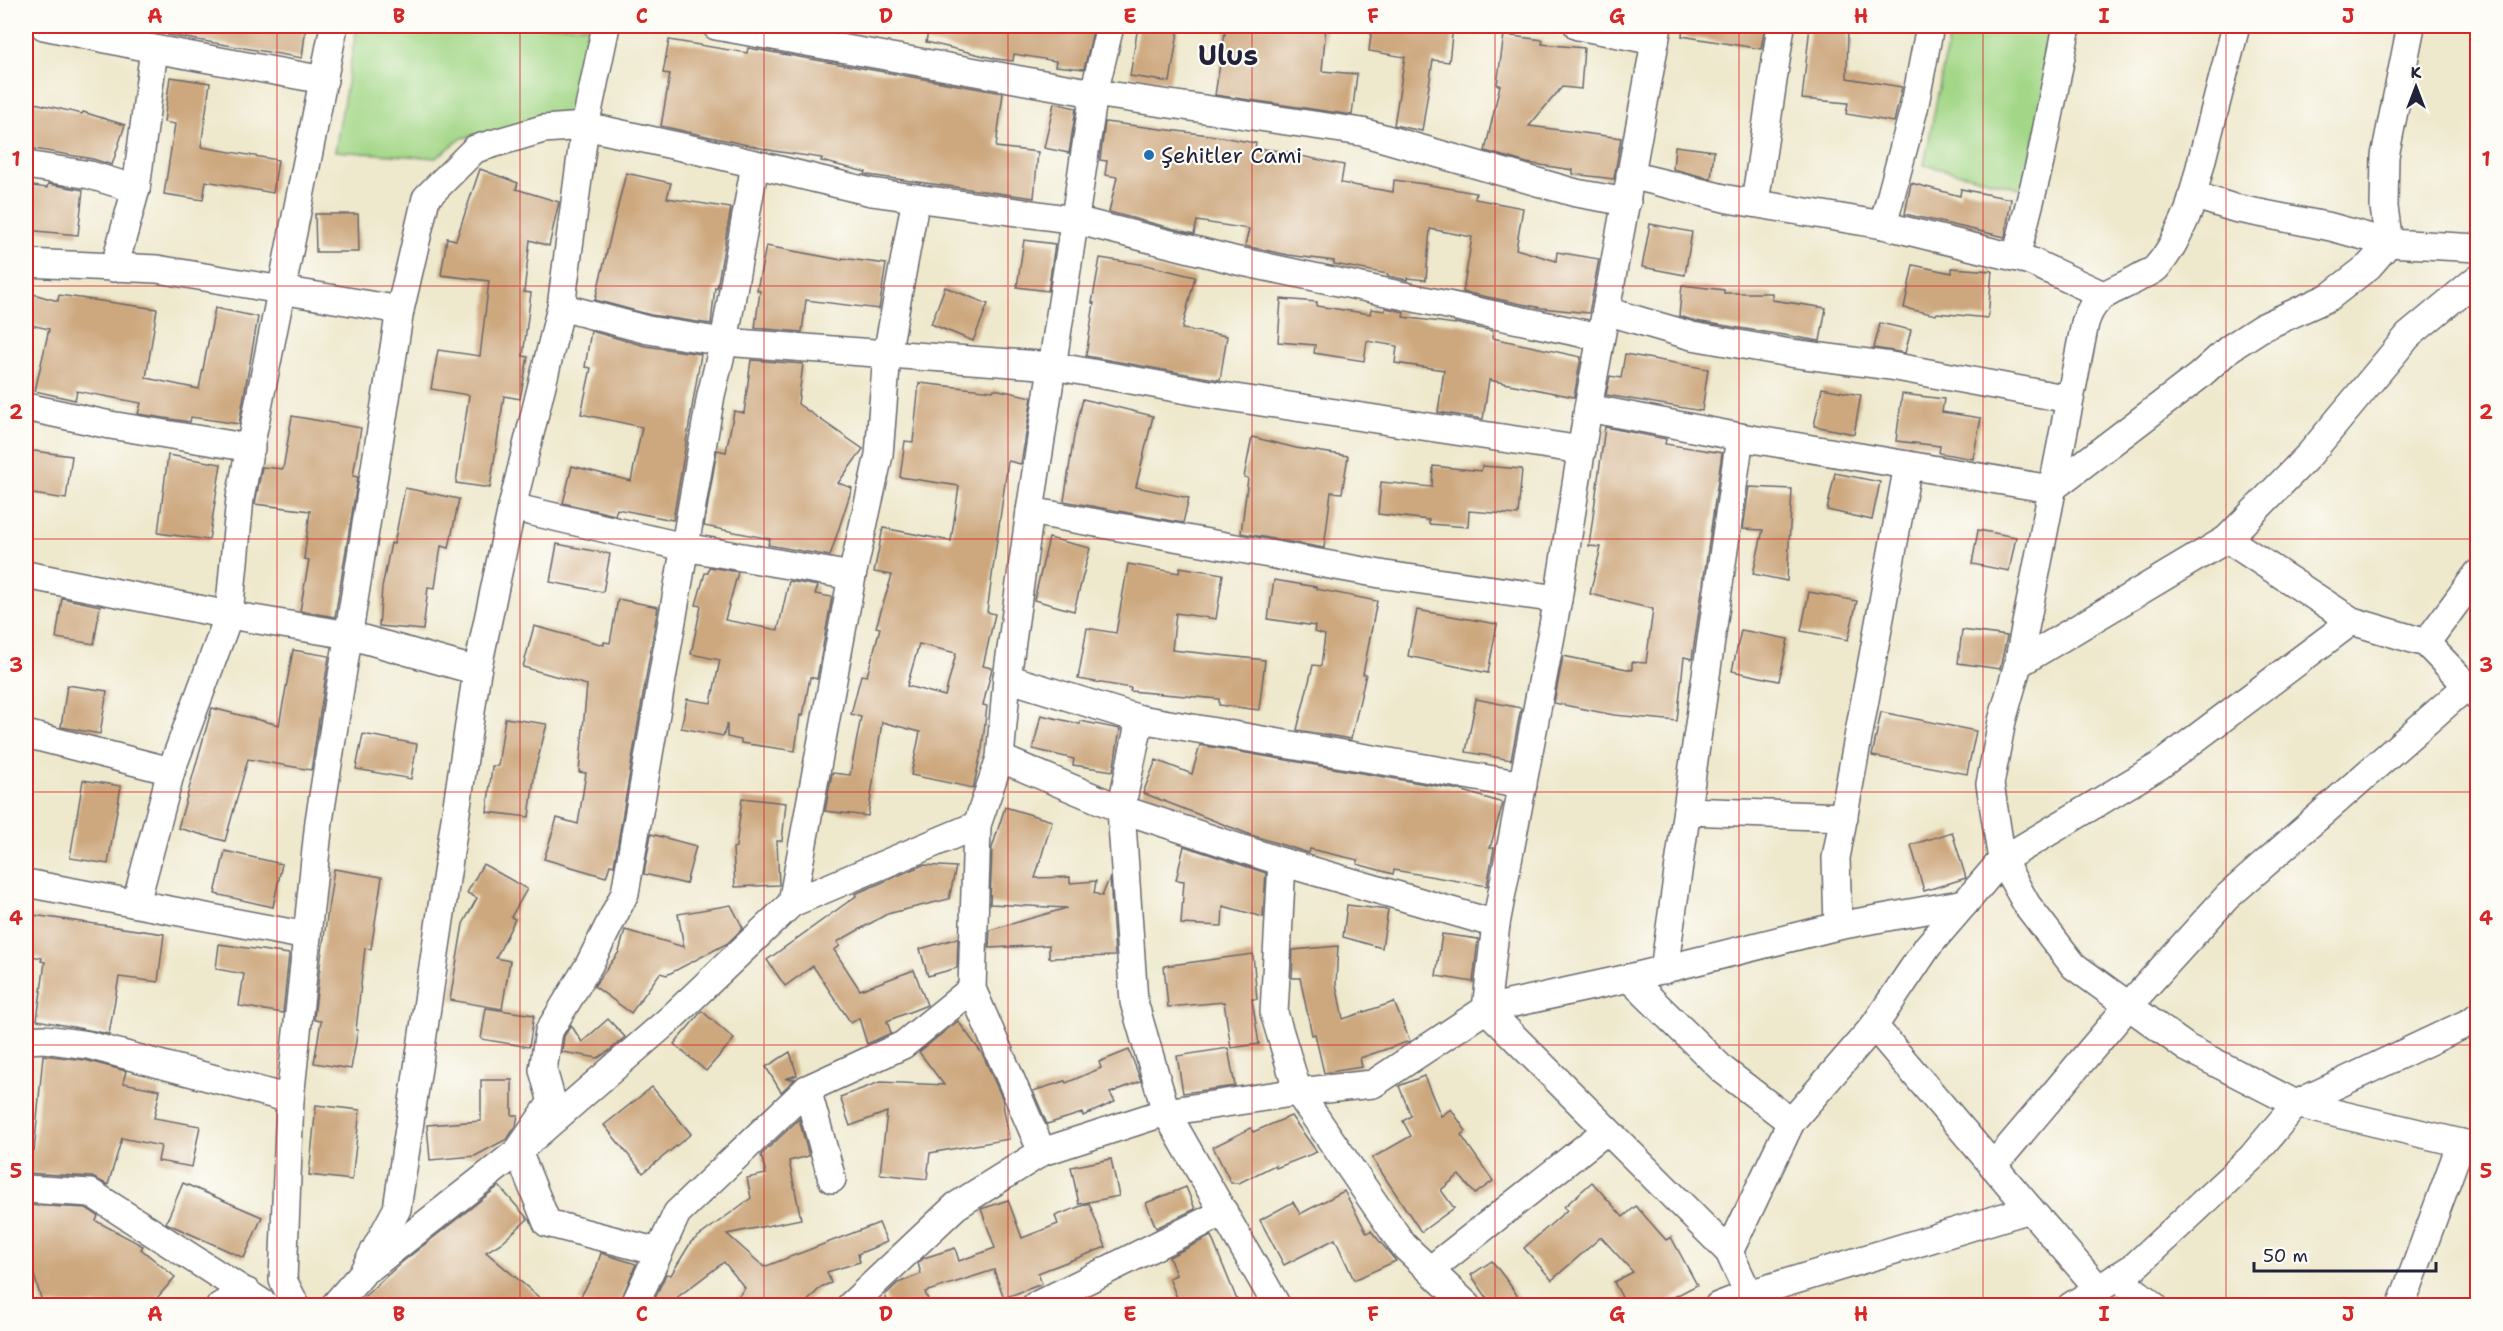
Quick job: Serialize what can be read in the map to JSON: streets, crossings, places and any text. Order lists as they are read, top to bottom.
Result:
{
  "districts": ["Ulus"],
  "places": ["Şehitler Cami"],
  "scale_bar": "50 m",
  "north": "top",
  "grid": {
    "columns": [
      "A",
      "B",
      "C",
      "D",
      "E",
      "F",
      "G",
      "H",
      "I",
      "J"
    ],
    "rows": [
      "1",
      "2",
      "3",
      "4",
      "5"
    ]
  }
}
